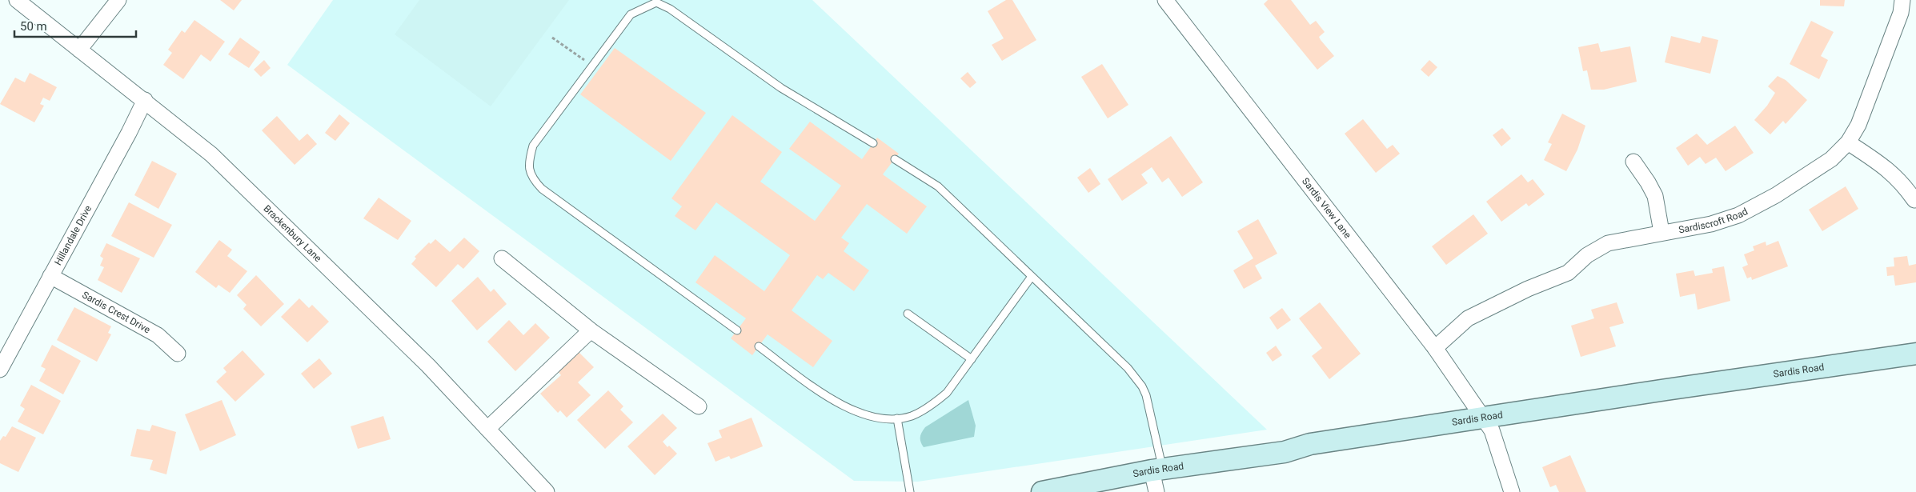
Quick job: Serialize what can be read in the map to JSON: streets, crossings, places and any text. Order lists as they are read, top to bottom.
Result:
{
  "streets": {
    "main road": ["Sardis Road"],
    "street": [
      "Sardis View Lane",
      "Sardiscroft Road",
      "Brackenbury Lane",
      "Hillandale Drive",
      "Sardis Crest Drive"
    ]
  },
  "crossings": [
    ["Sardis View Lane", "Sardiscroft Road"],
    ["Sardis View Lane", "Sardis Road"],
    ["Brackenbury Lane", "Hillandale Drive"],
    ["Hillandale Drive", "Sardis Crest Drive"]
  ],
  "scale_bar": "50 m"
}
